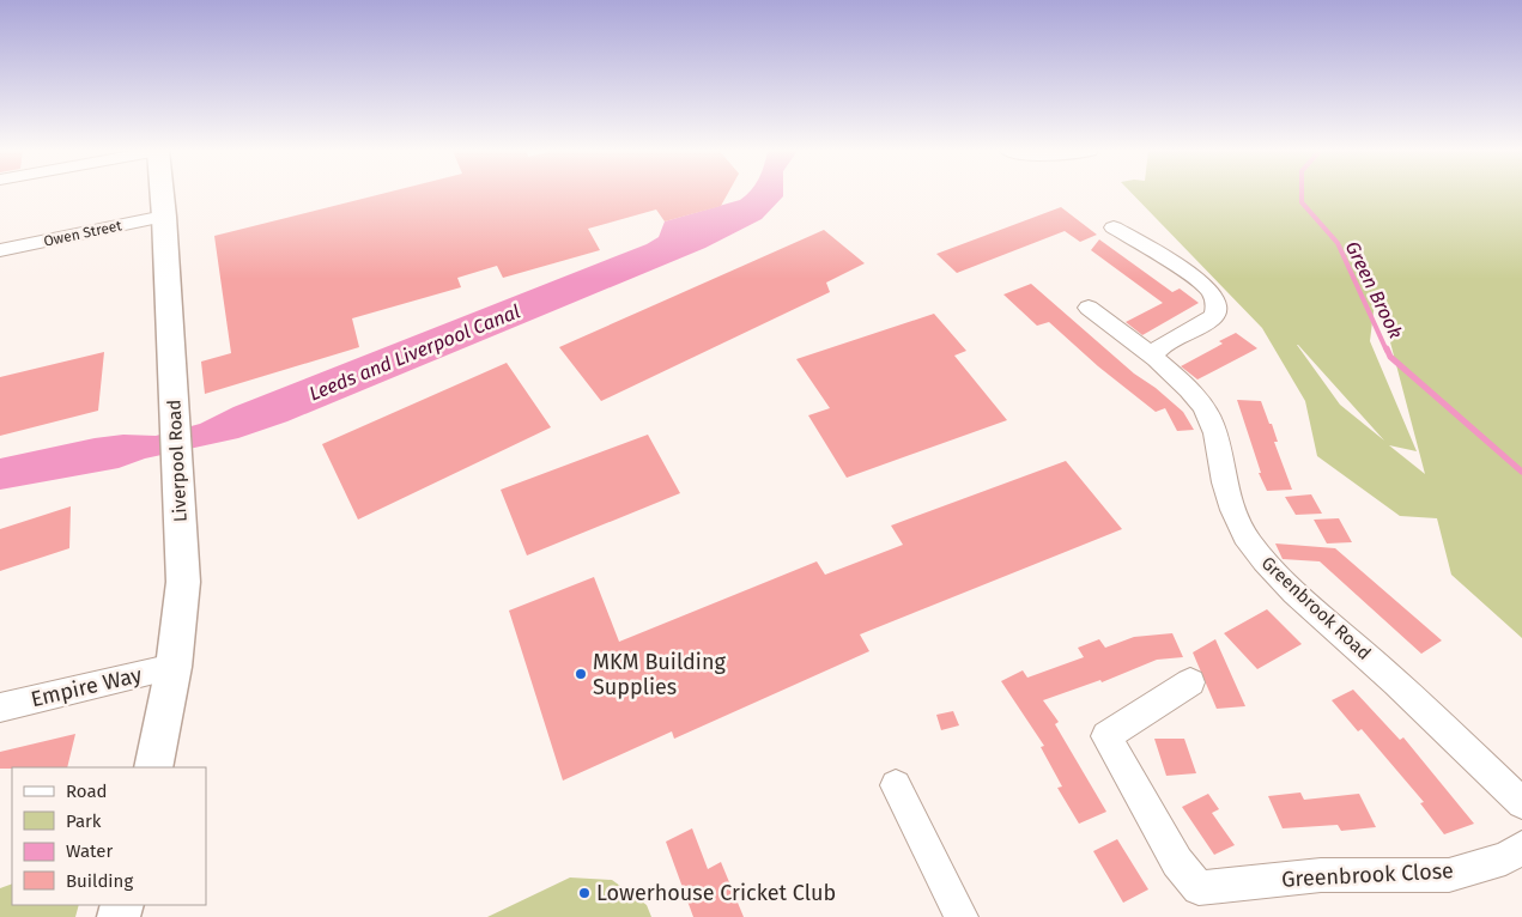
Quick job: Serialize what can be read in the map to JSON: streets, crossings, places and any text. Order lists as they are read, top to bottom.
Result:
{
  "streets": {
    "main road": ["Liverpool Road"],
    "street": [
      "Owen Street",
      "Greenbrook Road",
      "Empire Way",
      "Greenbrook Close"
    ]
  },
  "crossings": [
    ["Owen Street", "Liverpool Road"],
    ["Liverpool Road", "Empire Way"]
  ],
  "water": ["Green Brook", "Leeds and Liverpool Canal"],
  "places": ["MKM Building Supplies", "Lowerhouse Cricket Club"],
  "legend": [
    "Road",
    "Park",
    "Water",
    "Building"
  ]
}
